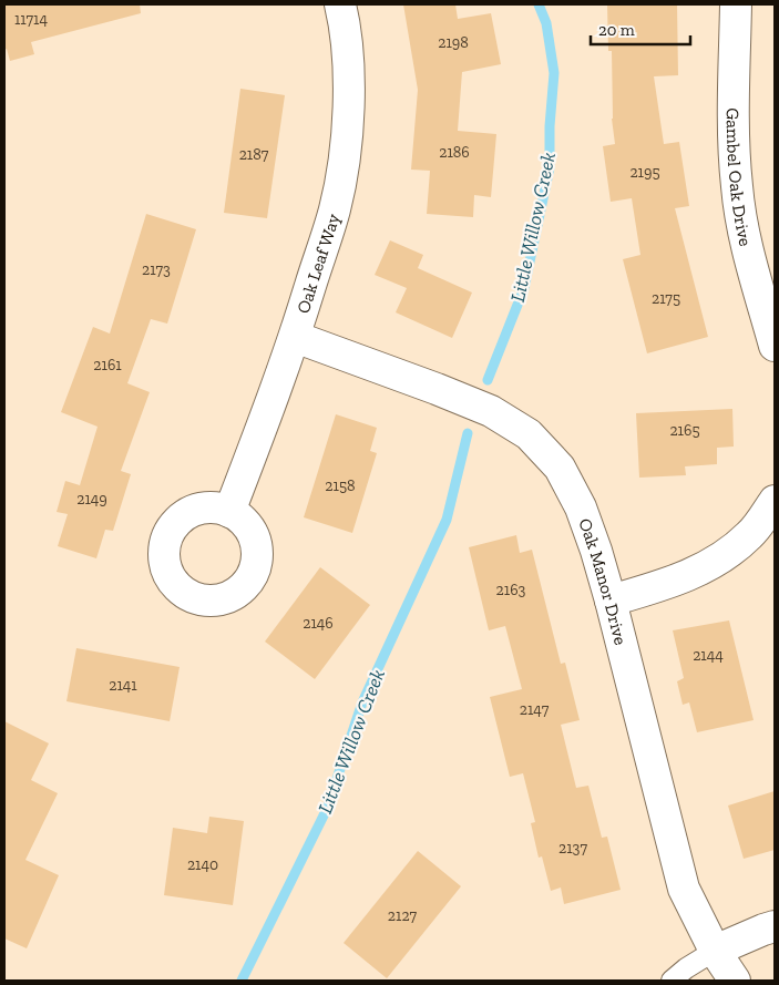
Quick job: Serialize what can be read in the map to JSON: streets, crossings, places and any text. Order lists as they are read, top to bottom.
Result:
{
  "streets": {
    "street": ["Gambel Oak Drive", "Oak Leaf Way", "Oak Manor Drive"]
  },
  "crossings": [
    ["Oak Leaf Way", "Oak Manor Drive"]
  ],
  "water": ["Little Willow Creek"],
  "house_numbers": [
    "11714",
    "2198",
    "2186",
    "2187",
    "2195",
    "2173",
    "2175",
    "2161",
    "2165",
    "2158",
    "2149",
    "2163",
    "2146",
    "2144",
    "2141",
    "2147",
    "2137",
    "2140",
    "2127"
  ],
  "scale_bar": "20 m"
}
